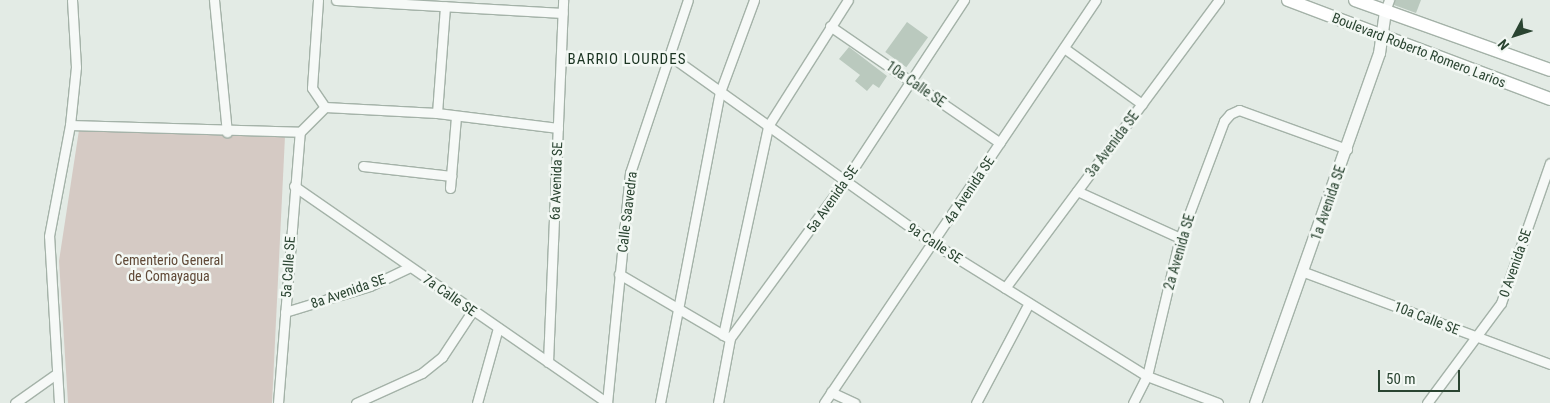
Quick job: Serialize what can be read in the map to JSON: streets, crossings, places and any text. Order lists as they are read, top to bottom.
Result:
{
  "streets": {
    "main road": ["Boulevard Roberto Romero Larios"],
    "street": [
      "10a Calle SE",
      "3a Avenida SE",
      "6a Avenida SE",
      "4a Avenida SE",
      "5a Avenida SE",
      "1a Avenida SE",
      "Calle Saavedra",
      "9a Calle SE",
      "2a Avenida SE",
      "0 Avenida SE",
      "5a Calle SE",
      "8a Avenida SE",
      "7a Calle SE"
    ]
  },
  "crossings": [
    ["Boulevard Roberto Romero Larios", "1a Avenida SE"],
    ["10a Calle SE", "4a Avenida SE"],
    ["10a Calle SE", "5a Avenida SE"],
    ["10a Calle SE", "1a Avenida SE"],
    ["10a Calle SE", "0 Avenida SE"],
    ["3a Avenida SE", "9a Calle SE"],
    ["6a Avenida SE", "7a Calle SE"],
    ["4a Avenida SE", "9a Calle SE"],
    ["5a Avenida SE", "9a Calle SE"],
    ["1a Avenida SE", "2a Avenida SE"],
    ["Calle Saavedra", "9a Calle SE"],
    ["Calle Saavedra", "7a Calle SE"],
    ["9a Calle SE", "2a Avenida SE"],
    ["5a Calle SE", "8a Avenida SE"],
    ["5a Calle SE", "7a Calle SE"],
    ["8a Avenida SE", "7a Calle SE"]
  ],
  "districts": ["BARRIO LOURDES"],
  "parks": ["Cementerio General de Comayagua"],
  "scale_bar": "50 m",
  "north": "bottom left"
}
